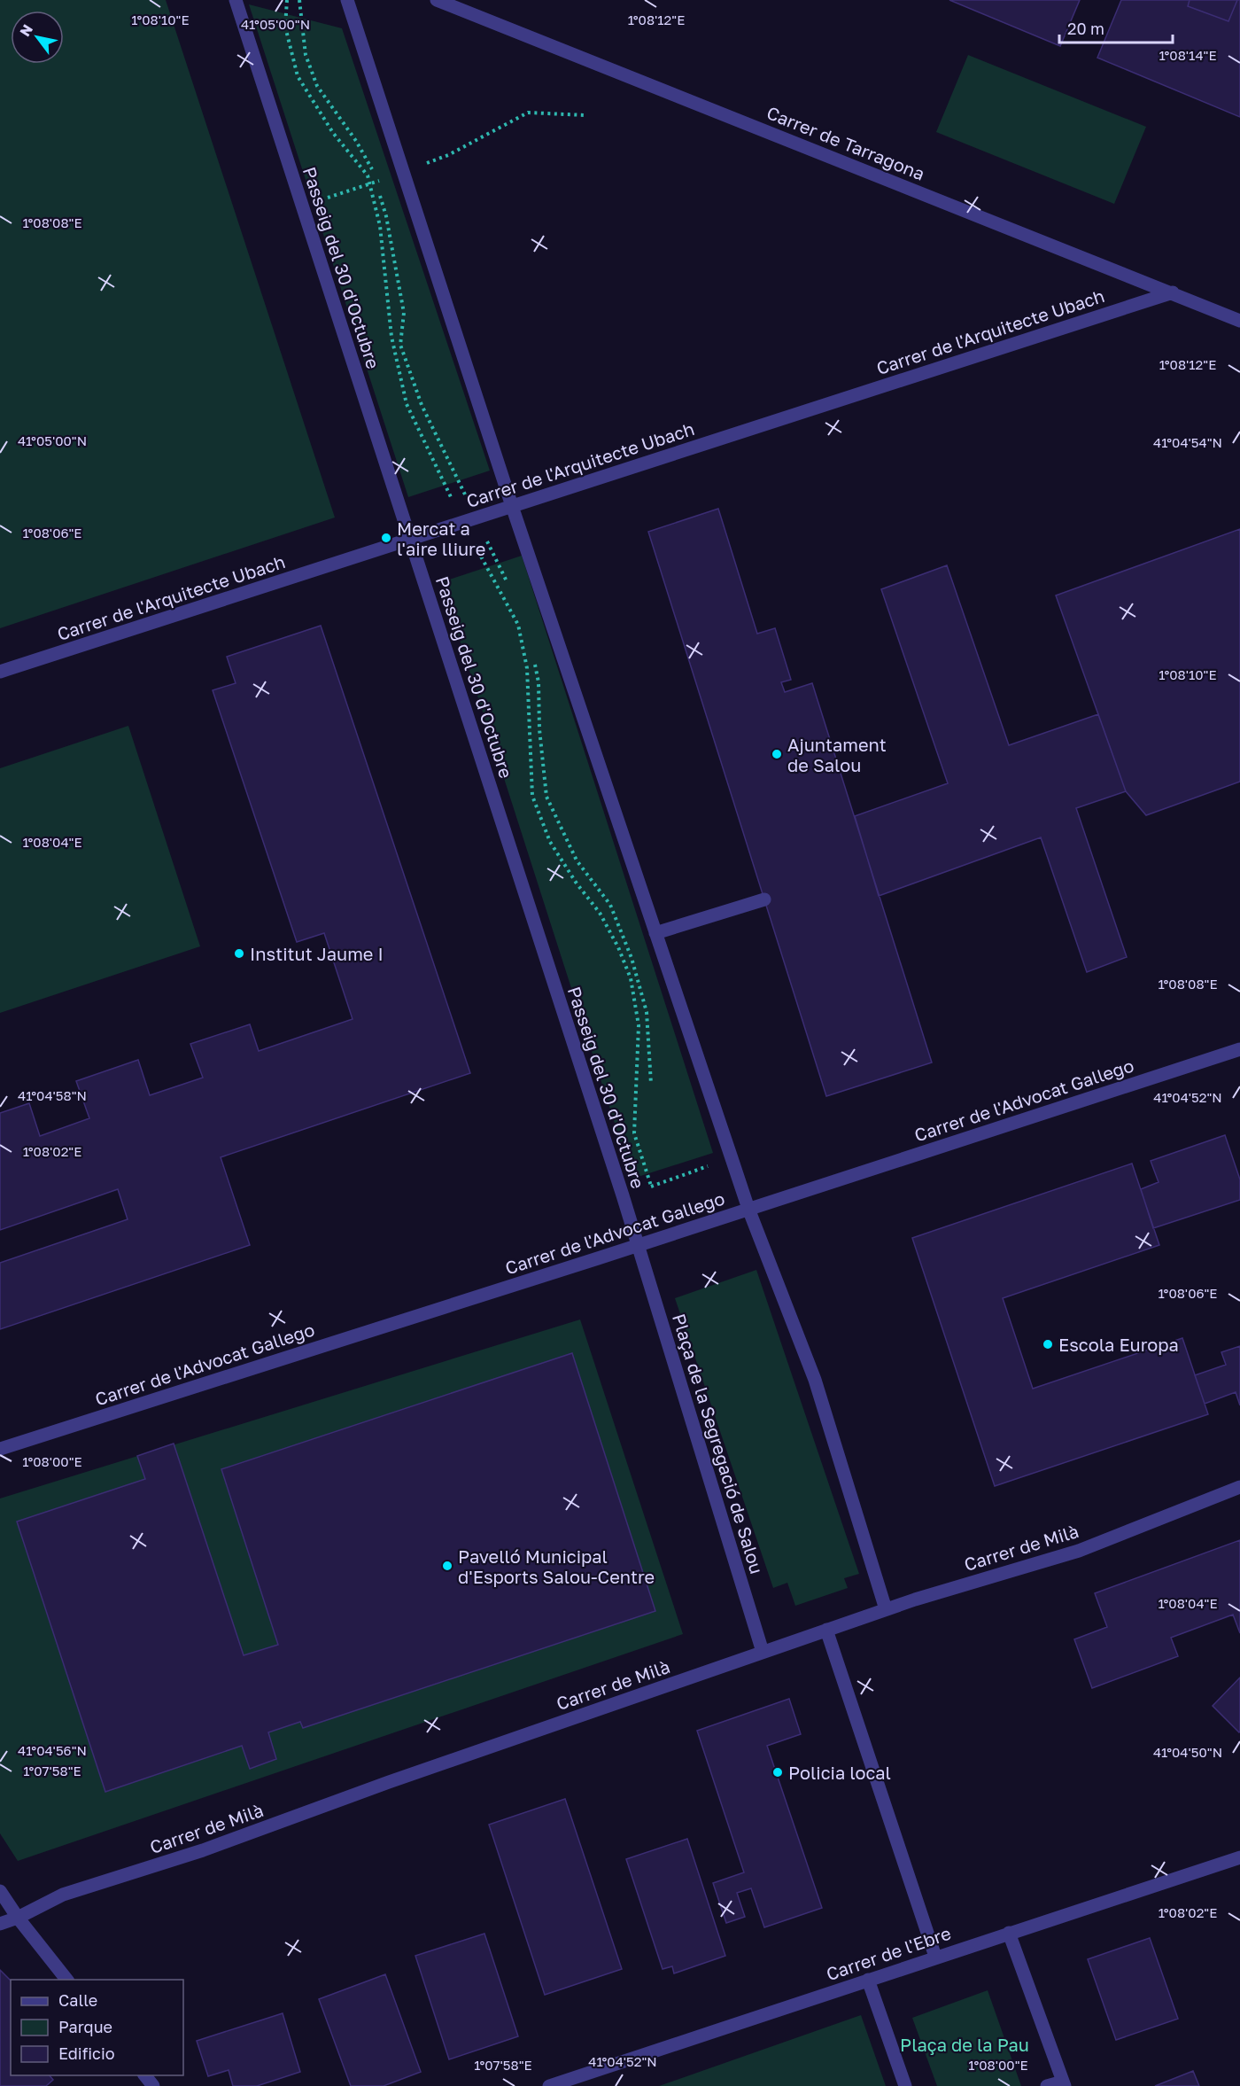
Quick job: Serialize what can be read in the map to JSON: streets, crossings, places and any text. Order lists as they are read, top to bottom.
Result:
{
  "streets": {
    "street": [
      "Carrer de Tarragona",
      "Passeig del 30 d'Octubre",
      "Carrer de l'Arquitecte Ubach",
      "Carrer de l'Advocat Gallego",
      "Plaça de la Segregació de Salou",
      "Carrer de Milà",
      "Carrer de l'Ebre"
    ]
  },
  "crossings": [
    ["Carrer de Tarragona", "Carrer de l'Arquitecte Ubach"],
    ["Passeig del 30 d'Octubre", "Carrer de l'Arquitecte Ubach"],
    ["Passeig del 30 d'Octubre", "Carrer de l'Advocat Gallego"],
    ["Passeig del 30 d'Octubre", "Plaça de la Segregació de Salou"],
    ["Carrer de l'Advocat Gallego", "Plaça de la Segregació de Salou"],
    ["Plaça de la Segregació de Salou", "Carrer de Milà"]
  ],
  "parks": ["Plaça de la Pau"],
  "places": [
    "Mercat a l'aire lliure",
    "Ajuntament de Salou",
    "Institut Jaume I",
    "Escola Europa",
    "Pavelló Municipal d'Esports Salou-Centre",
    "Policia local"
  ],
  "legend": ["Calle", "Parque", "Edificio"],
  "scale_bar": "20 m",
  "north": "top left",
  "coordinates": [
    "1°08'10\"E",
    "1°08'12\"E",
    "41°05'00\"N",
    "1°08'14\"E",
    "1°08'08\"E",
    "41°04'54\"N",
    "1°08'06\"E",
    "1°08'04\"E",
    "41°04'58\"N",
    "41°04'52\"N",
    "1°08'02\"E",
    "1°08'00\"E",
    "41°04'56\"N",
    "41°04'50\"N",
    "1°07'58\"E"
  ]
}
